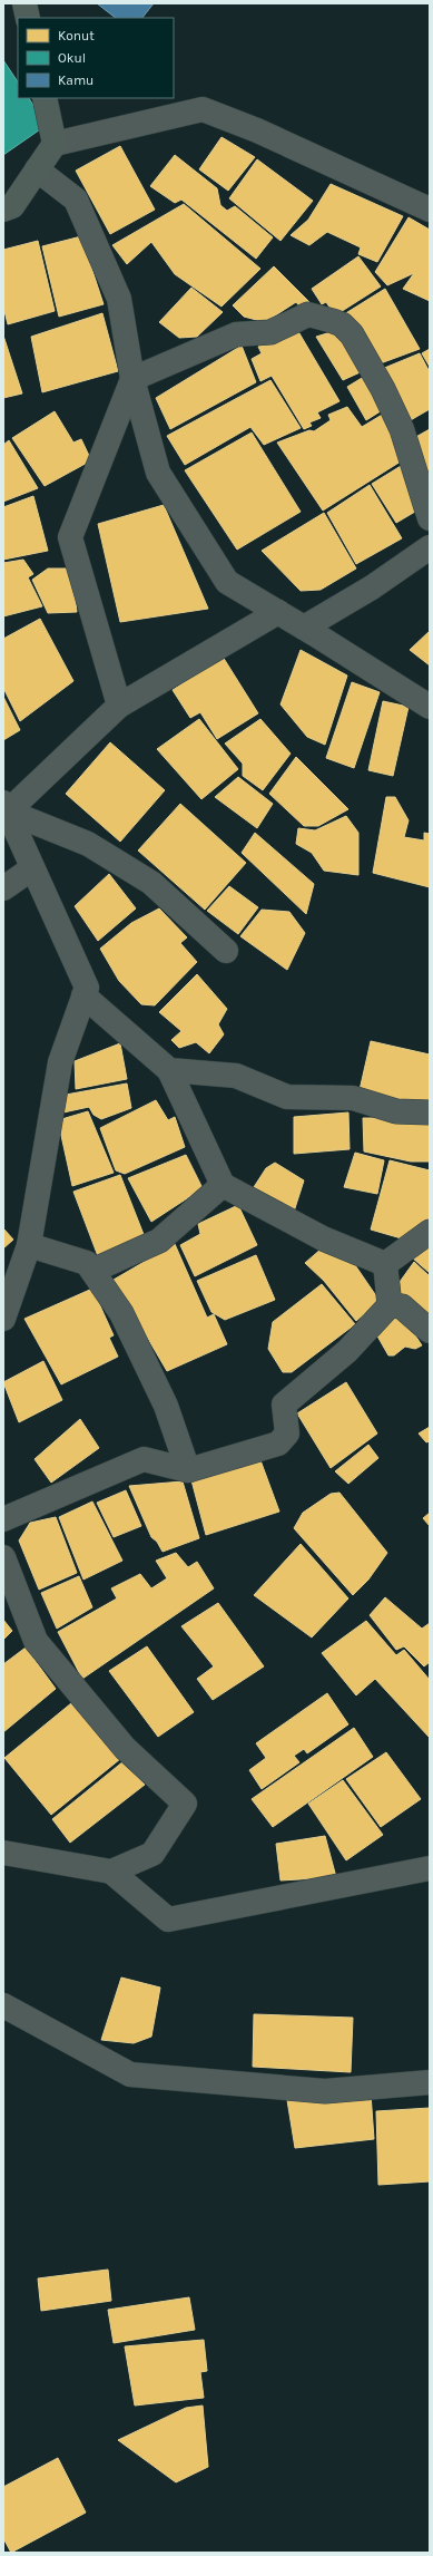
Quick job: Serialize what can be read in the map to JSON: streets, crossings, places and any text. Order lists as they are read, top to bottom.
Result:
{
  "legend": ["Konut", "Okul", "Kamu"]
}
